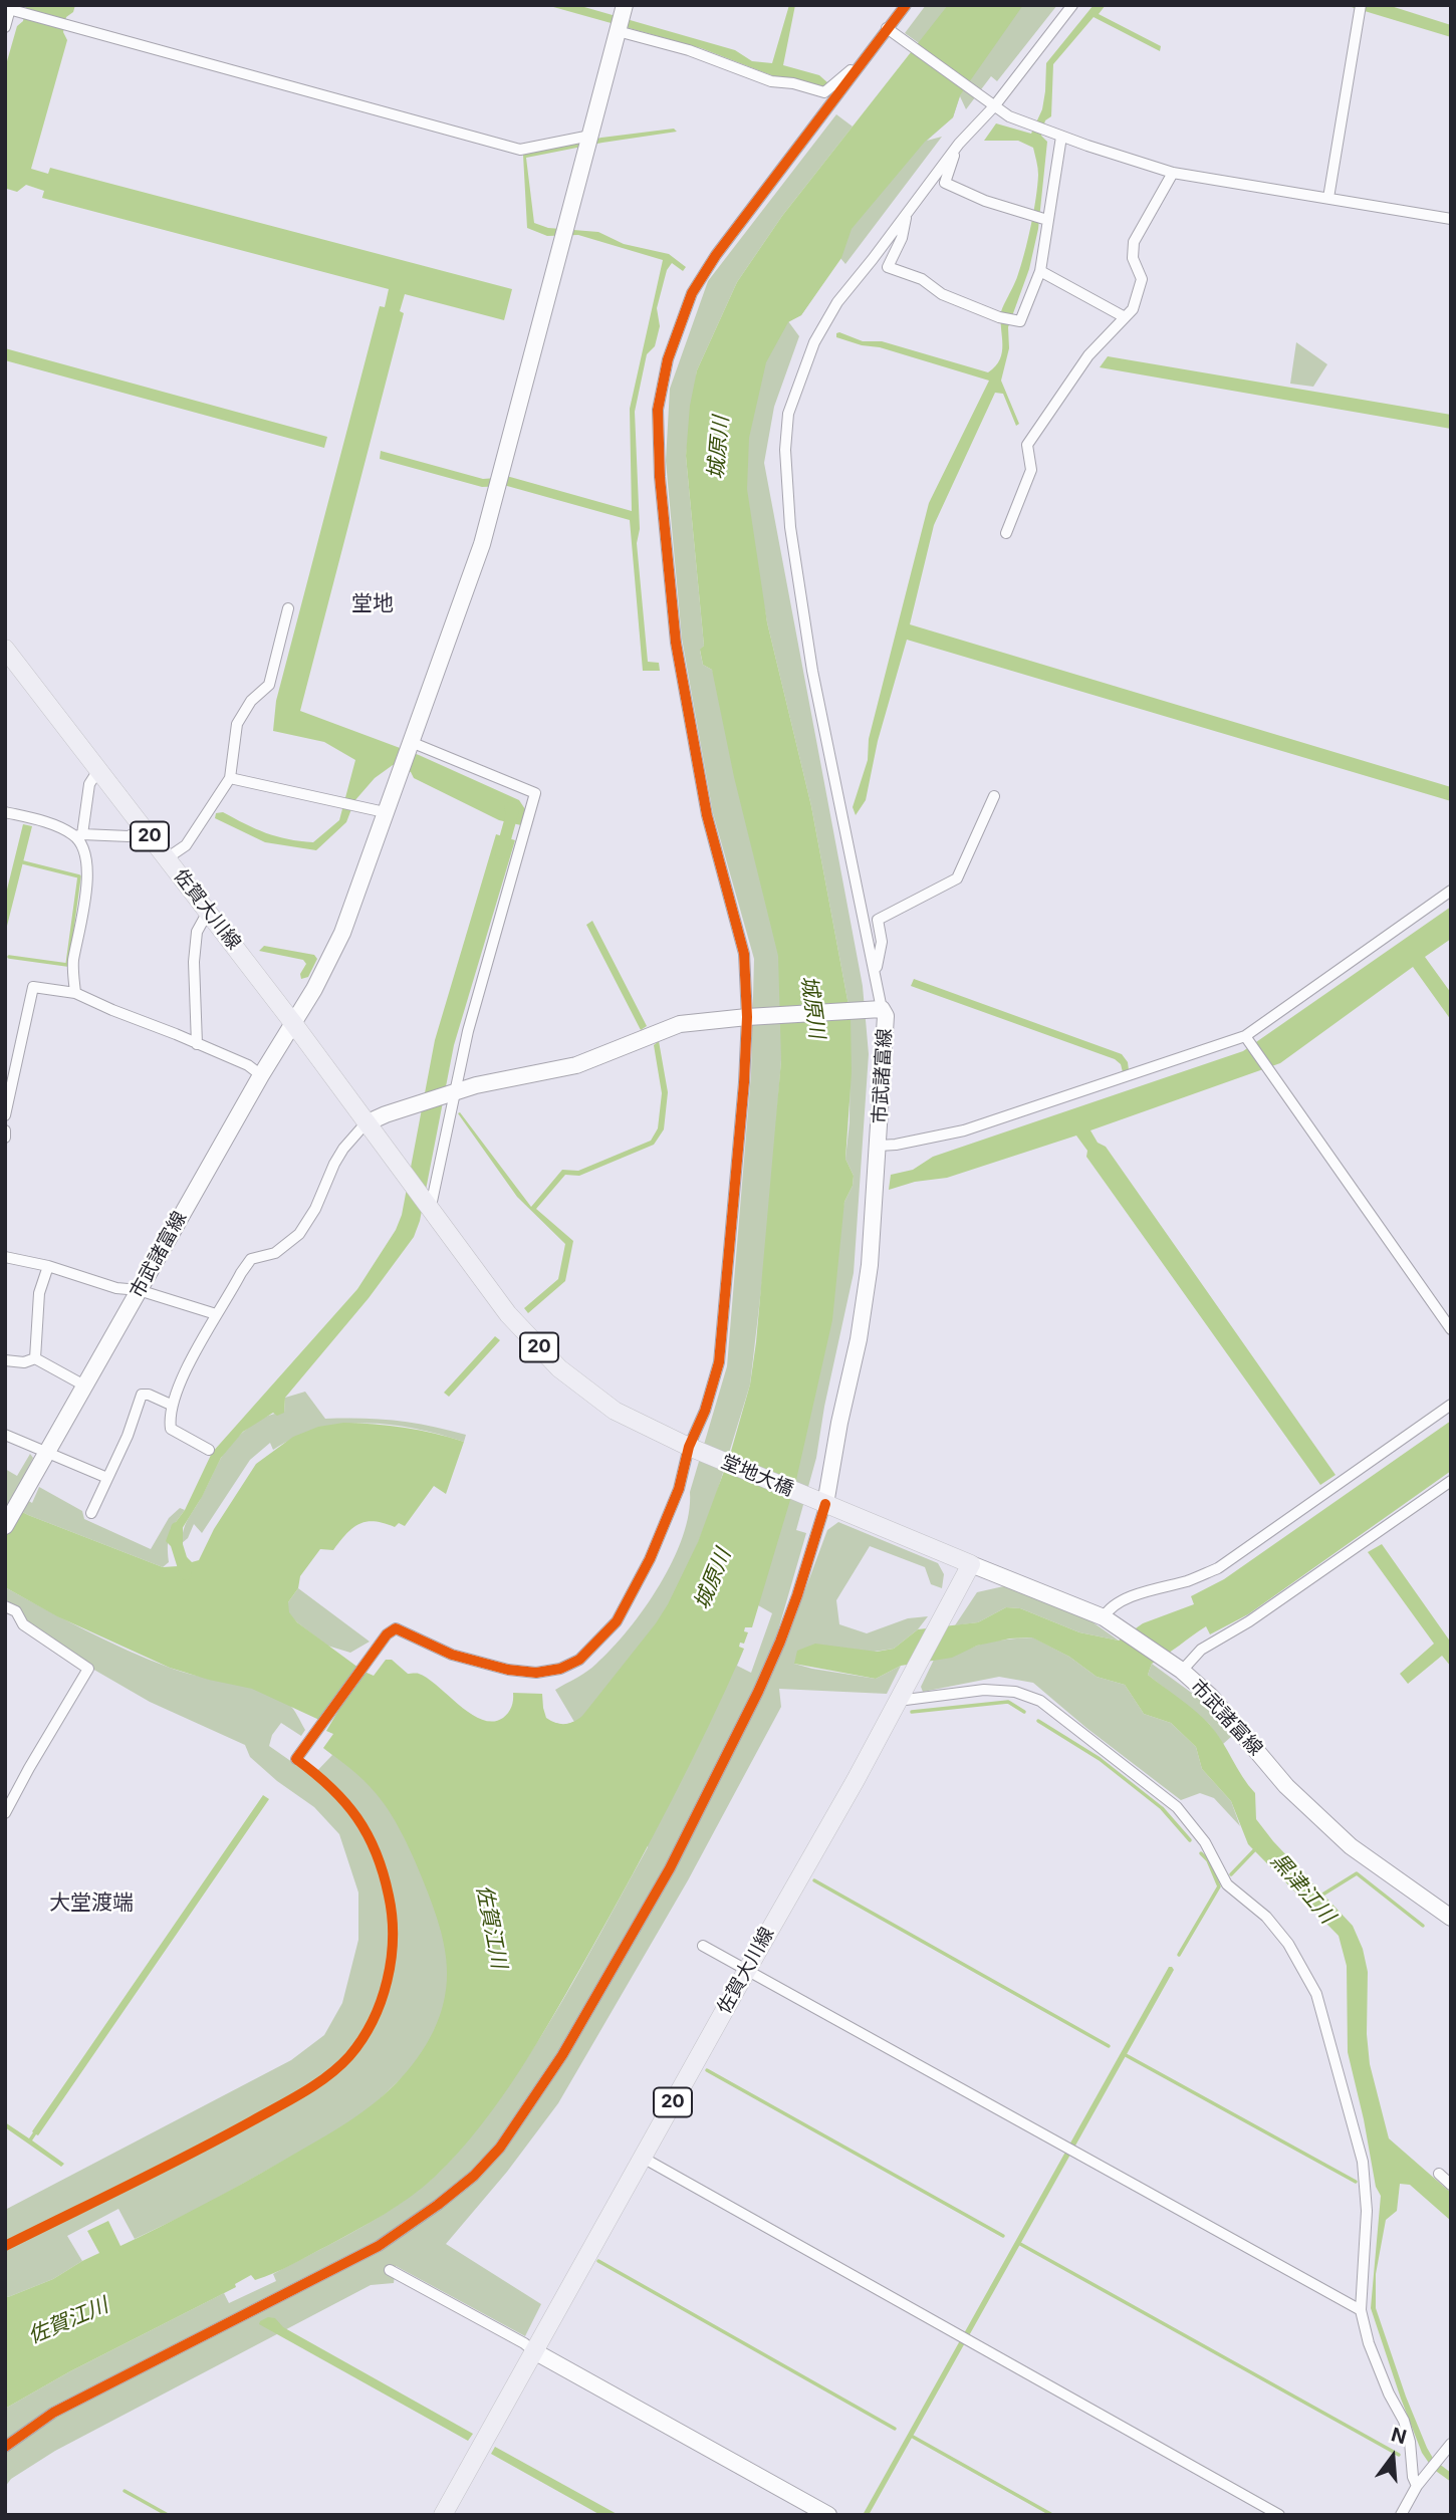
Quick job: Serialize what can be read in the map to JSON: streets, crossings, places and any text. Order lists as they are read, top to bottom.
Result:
{
  "streets": {
    "main road": [
      "20",
      "佐賀大川線",
      "市武諸富線",
      "堂地大橋"
    ]
  },
  "crossings": [
    ["20", "佐賀大川線"],
    ["20", "市武諸富線"],
    ["20", "堂地大橋"],
    ["佐賀大川線", "市武諸富線"],
    ["市武諸富線", "堂地大橋"]
  ],
  "districts": ["堂地", "大堂渡端"],
  "water": ["城原川", "黒津江川", "佐賀江川"],
  "north": "top"
}
